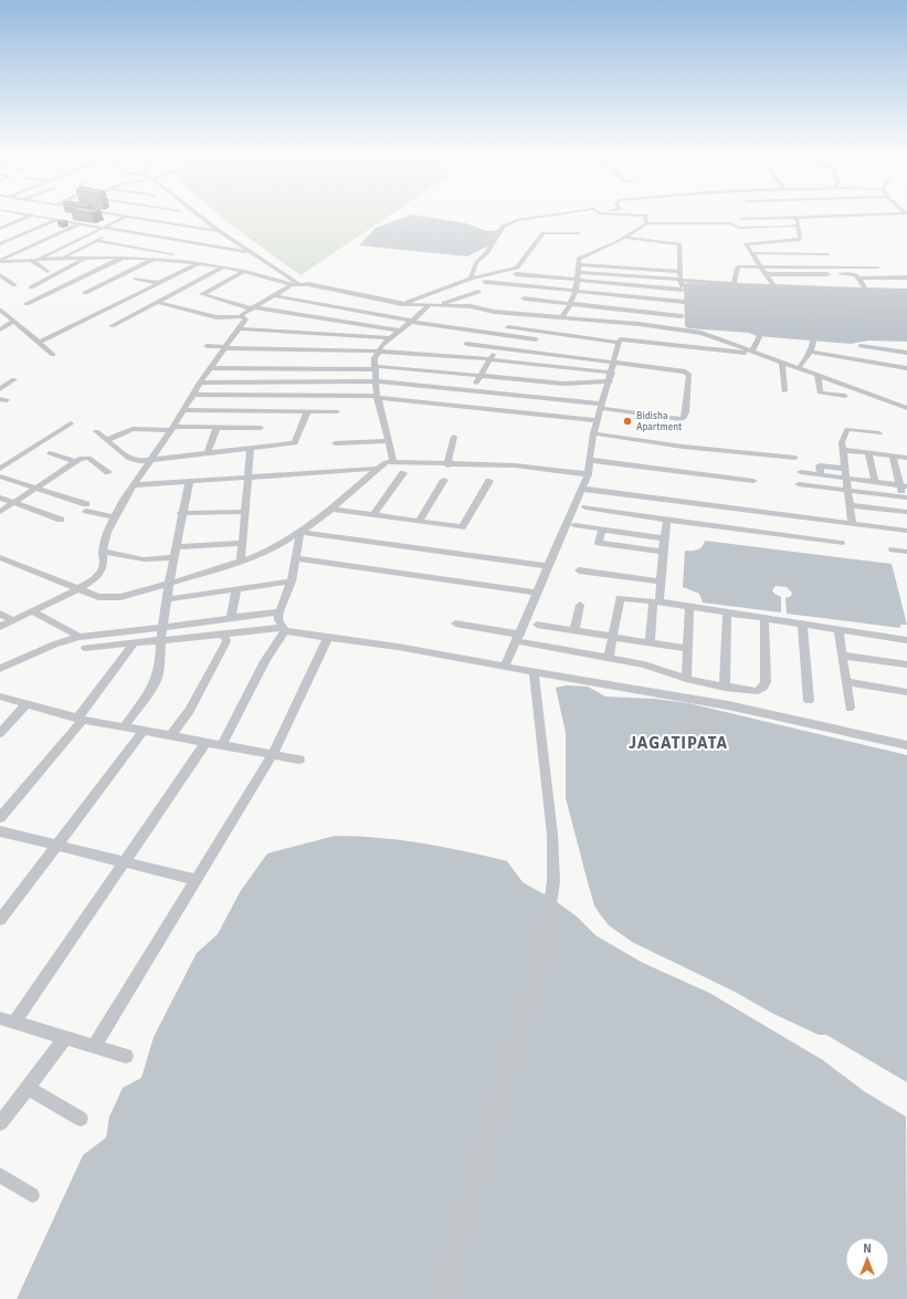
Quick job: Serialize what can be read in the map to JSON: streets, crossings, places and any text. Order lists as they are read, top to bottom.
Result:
{
  "districts": ["JAGATIPATA"],
  "places": ["Bidisha Apartment"],
  "north": "top"
}
